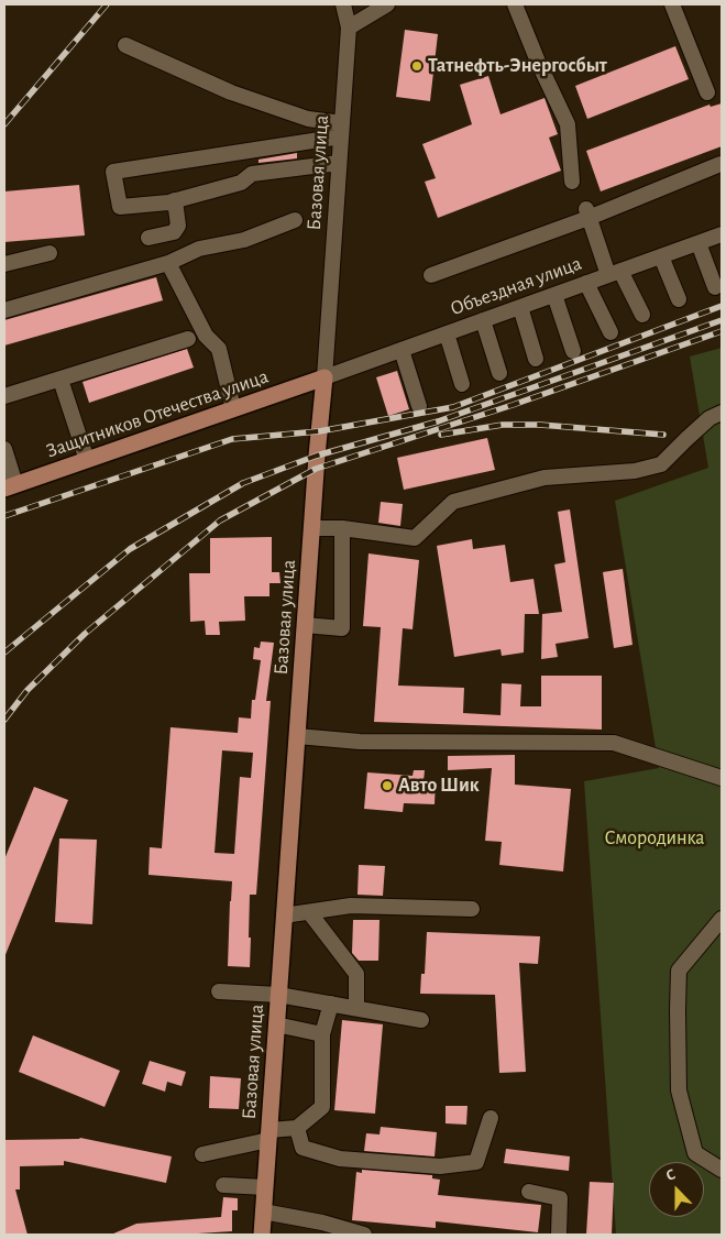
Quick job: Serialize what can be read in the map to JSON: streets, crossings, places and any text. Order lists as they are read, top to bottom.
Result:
{
  "streets": {
    "main road": ["Базовая улица", "Защитников Отечества улица"],
    "street": ["Объездная улица"]
  },
  "crossings": [
    ["Базовая улица", "Объездная улица"],
    ["Базовая улица", "Защитников Отечества улица"],
    ["Объездная улица", "Защитников Отечества улица"]
  ],
  "parks": ["Смородинка"],
  "places": ["Татнефть-Энергосбыт", "Авто Шик"],
  "north": "top"
}
